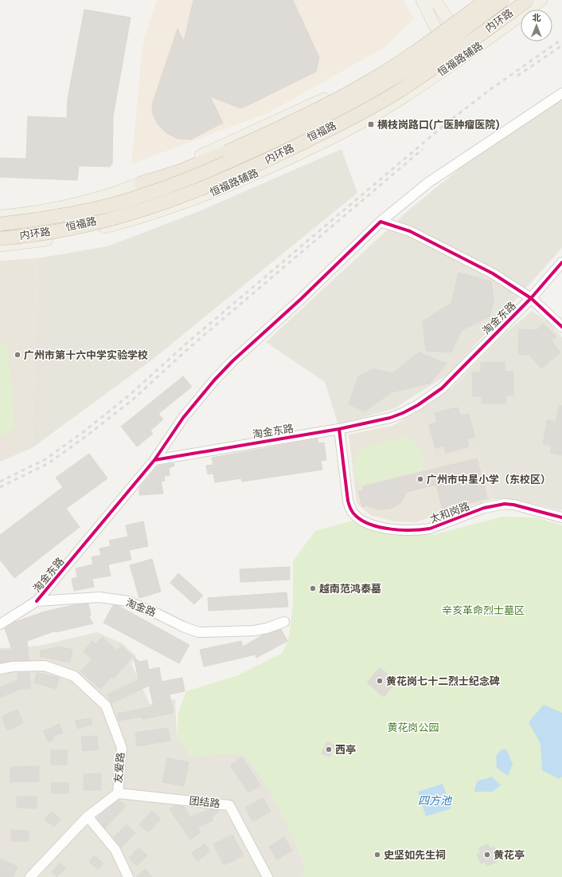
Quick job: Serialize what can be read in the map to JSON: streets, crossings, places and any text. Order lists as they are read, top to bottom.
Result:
{
  "streets": {
    "highway": ["内环路"],
    "main road": ["恒福路辅路", "恒福路"],
    "street": [
      "淘金东路",
      "太和岗路",
      "淘金路",
      "友爱路",
      "团结路"
    ]
  },
  "crossings": [
    ["内环路", "恒福路"],
    ["恒福路辅路", "恒福路"],
    ["淘金东路", "太和岗路"],
    ["淘金东路", "淘金路"],
    ["友爱路", "团结路"]
  ],
  "water": ["四方池"],
  "parks": ["辛亥革命烈士墓区", "黄花岗公园"],
  "places": {
    "transit": ["横枝岗路口(广医肿瘤医院)"],
    "other": [
      "广州市第十六中学实验学校",
      "广州市中星小学（东校区）",
      "越南范鸿泰墓",
      "黄花岗七十二烈士纪念碑",
      "西亭",
      "史坚如先生祠",
      "黄花亭"
    ]
  },
  "north": "top"
}
